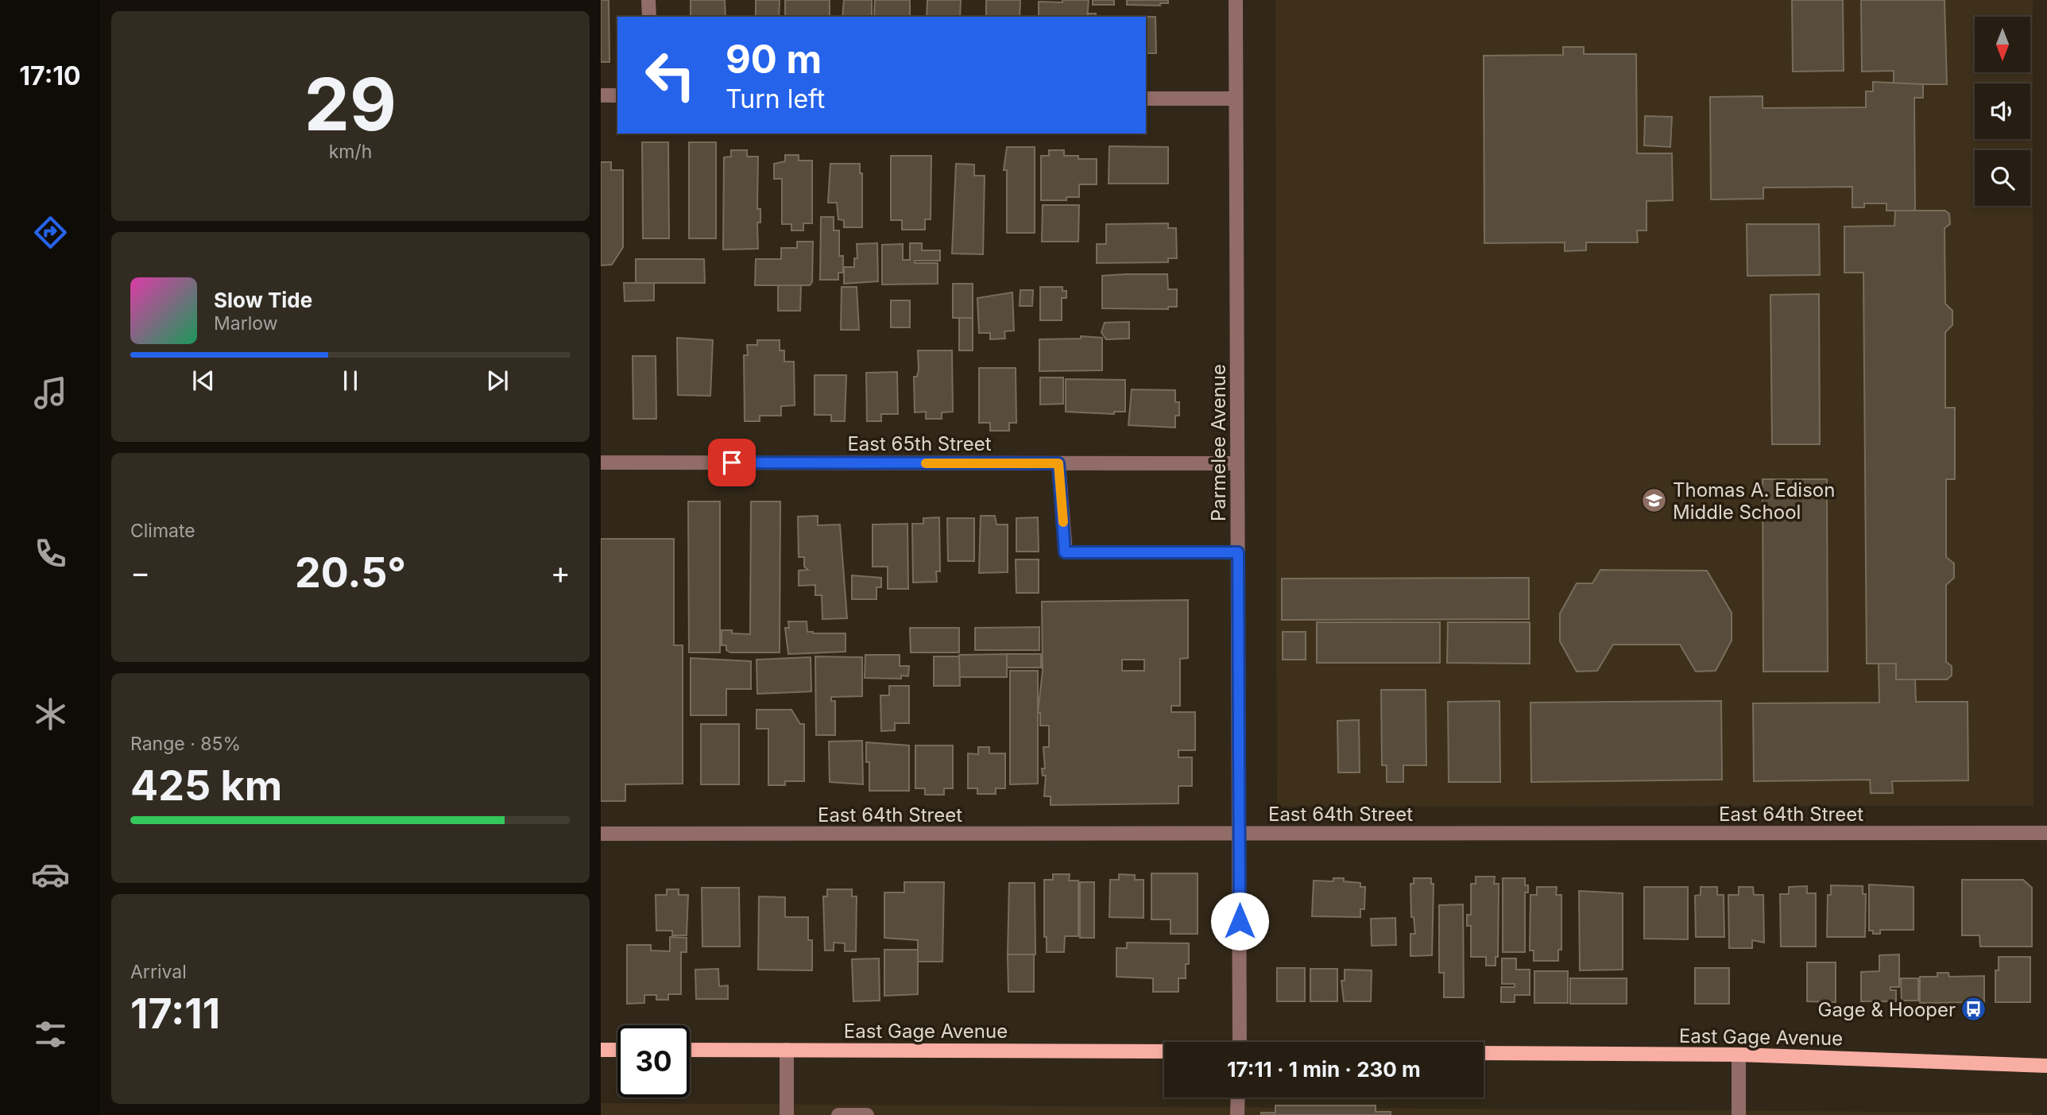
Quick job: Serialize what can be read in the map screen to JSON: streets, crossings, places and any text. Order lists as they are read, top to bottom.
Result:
{
  "streets": {
    "main road": ["East Gage Avenue"],
    "street": ["Parmelee Avenue", "East 65th Street", "East 64th Street"]
  },
  "crossings": [
    ["Parmelee Avenue", "East 65th Street"],
    ["Parmelee Avenue", "East 64th Street"]
  ],
  "places": {
    "school or university": ["Thomas A. Edison Middle School"],
    "bus stop": ["Gage & Hooper"]
  },
  "north": "bottom",
  "page": {
    "tabs": "17:10",
    "tile": [
      ["29", "km/h"],
      "Climate",
      ["Range · 85%", "425 km"],
      ["Arrival", "17:11"]
    ],
    "turn": ["90 m", "Turn left"],
    "song": ["Slow Tide", "Marlow"],
    "heat": ["−", "20.5°", "+"],
    "limit": "30",
    "trip": "17:11 · 1 min · 230 m"
  }
}
